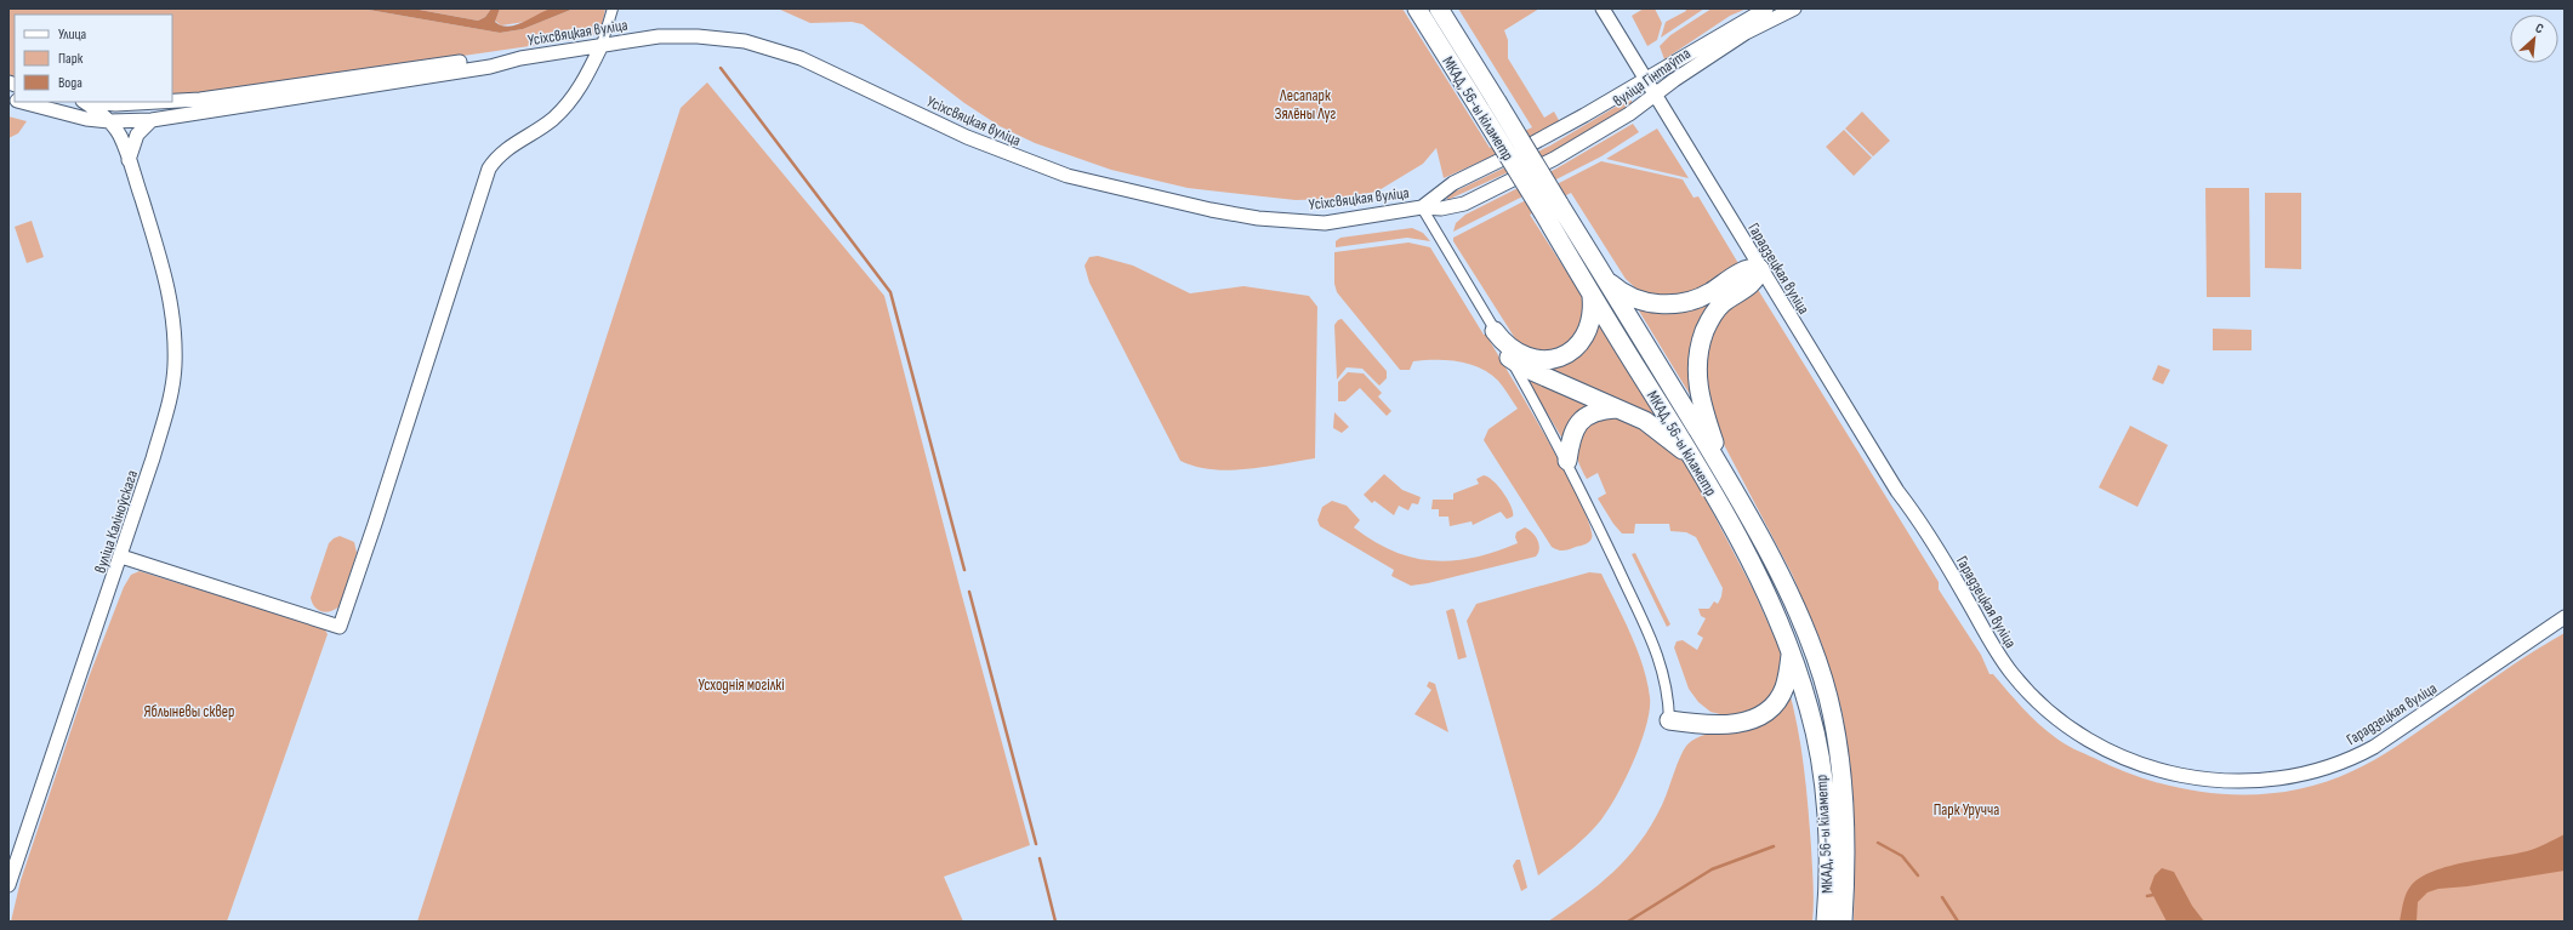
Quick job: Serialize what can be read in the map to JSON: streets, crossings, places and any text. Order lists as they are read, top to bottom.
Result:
{
  "streets": {
    "highway": ["МКАД, 56-ы кіламетр"],
    "main road": [
      "Усіхсвяцкая вуліца",
      "вуліца Гінтаўта",
      "Гарадзецкая вуліца",
      "вуліца Каліноўскага"
    ]
  },
  "crossings": [
    ["Усіхсвяцкая вуліца", "вуліца Гінтаўта"],
    ["Усіхсвяцкая вуліца", "вуліца Каліноўскага"],
    ["вуліца Гінтаўта", "Гарадзецкая вуліца"]
  ],
  "parks": [
    "Лесапарк Зялёны Луг",
    "Усходнія могілкі",
    "Яблыневы сквер",
    "Парк Уручча"
  ],
  "legend": ["Улица", "Парк", "Вода"],
  "north": "top right"
}
